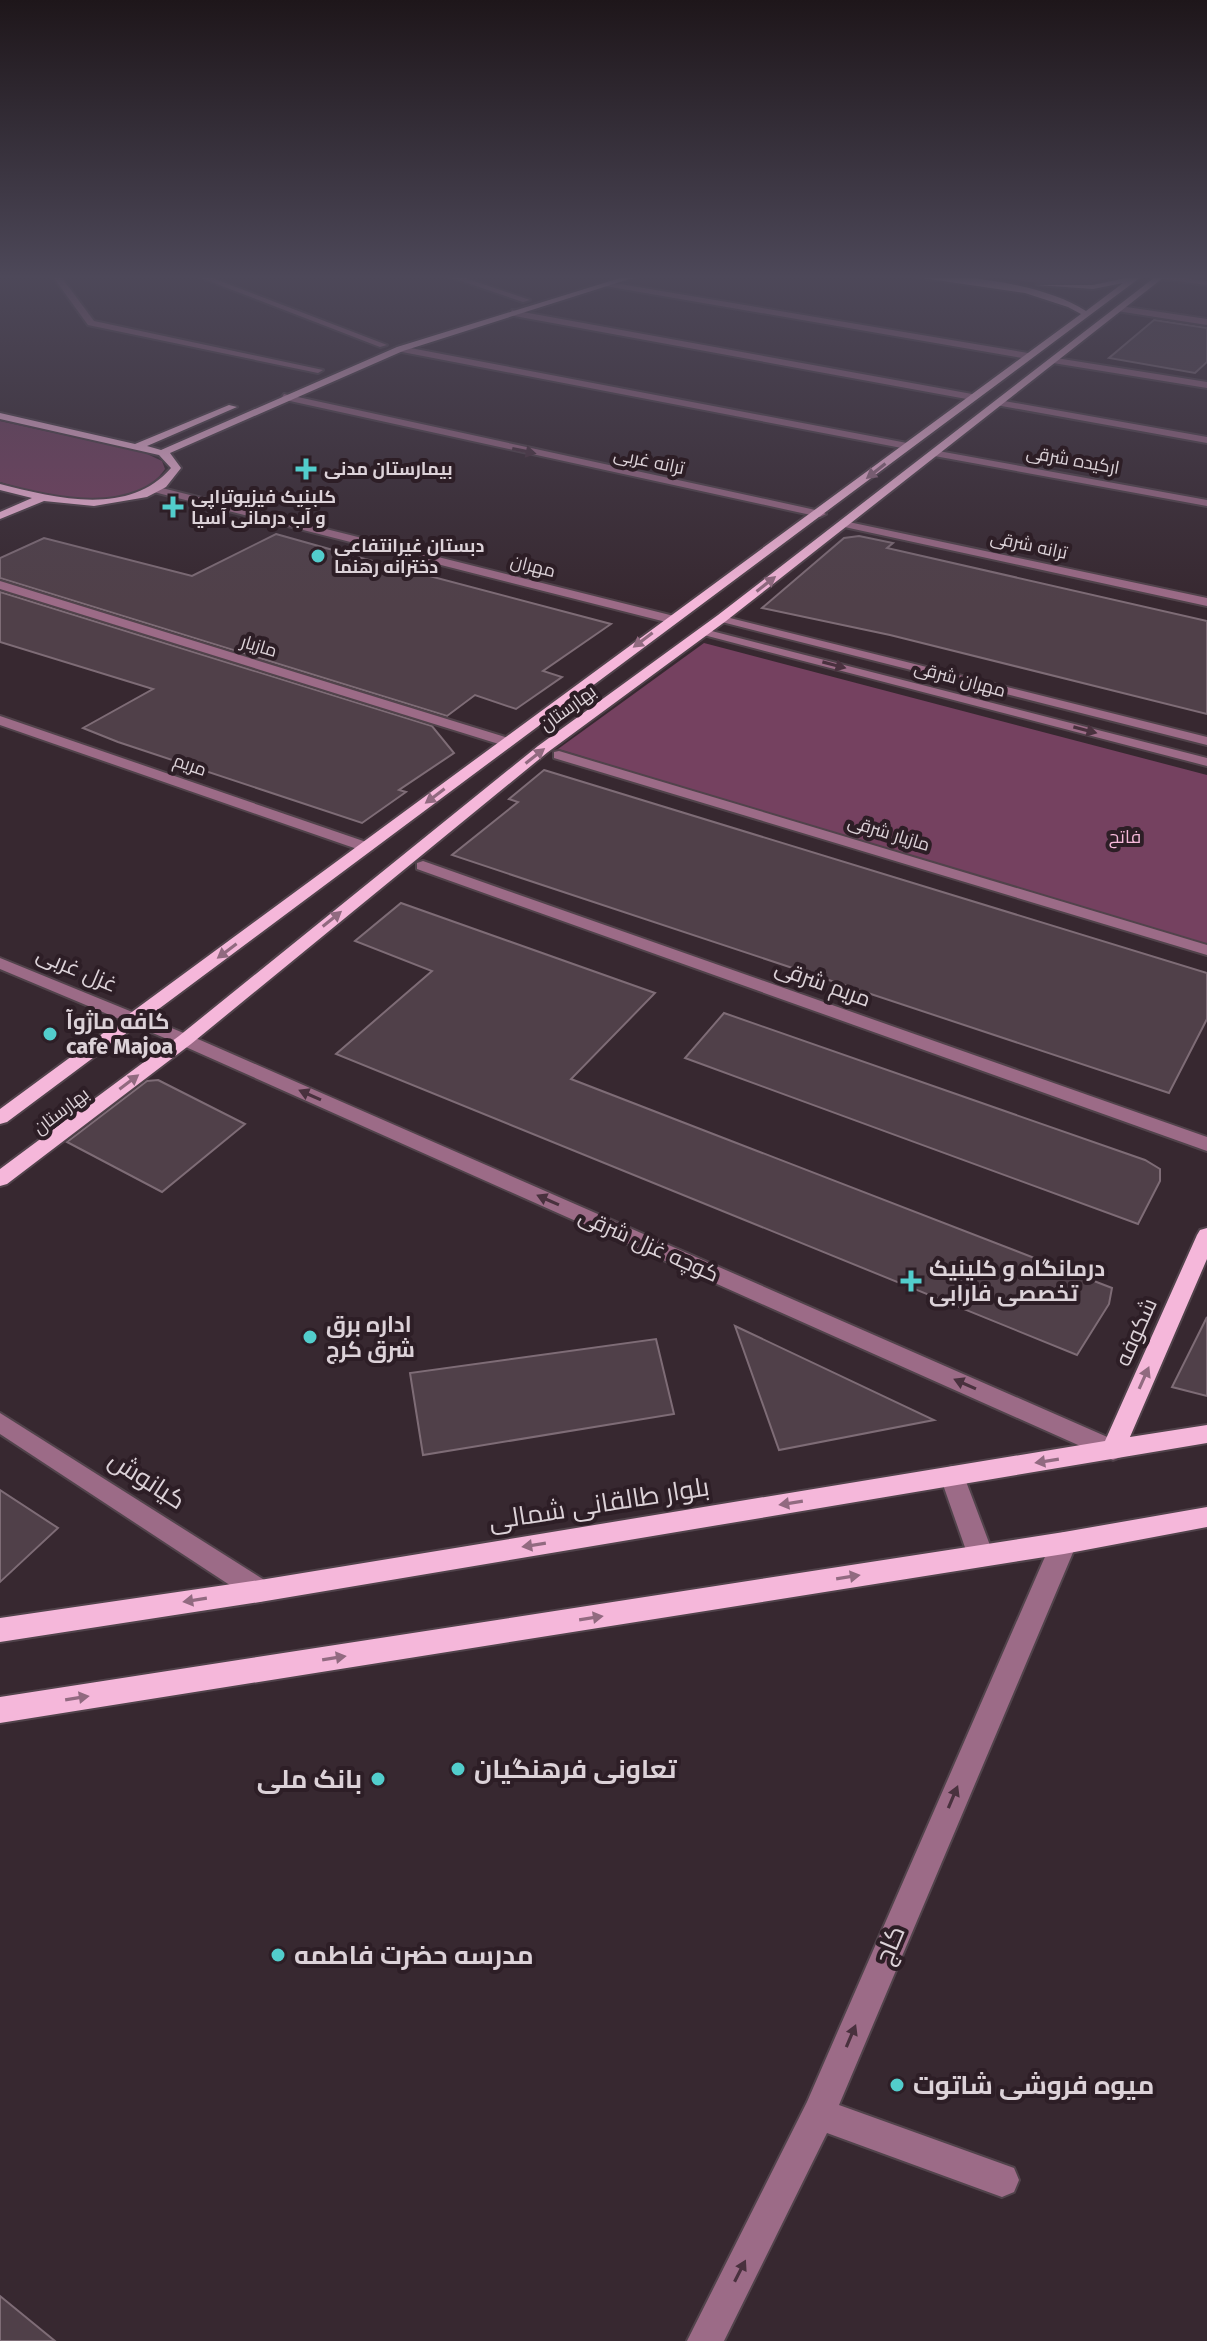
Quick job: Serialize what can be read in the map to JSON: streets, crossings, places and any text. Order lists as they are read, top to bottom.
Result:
{
  "streets": {
    "main road": ["بهارستان", "شکوفه", "بلوار طالقانی شمالی"],
    "street": [
      "ارکیده شرقی",
      "ترانه غربی",
      "ترانه شرقی",
      "مهران",
      "مازیار",
      "مهران شرقی",
      "مریم",
      "مازیار شرقی",
      "غزل غربی",
      "مریم شرقی",
      "کوچه غزل شرقی",
      "کیانوش",
      "کاج"
    ]
  },
  "crossings": [
    ["ارکیده شرقی", "بهارستان"],
    ["ترانه غربی", "بهارستان"],
    ["ترانه شرقی", "بهارستان"],
    ["مهران", "بهارستان"],
    ["مازیار", "بهارستان"],
    ["مهران شرقی", "بهارستان"],
    ["بهارستان", "مریم"],
    ["بهارستان", "غزل غربی"],
    ["بهارستان", "کوچه غزل شرقی"],
    ["غزل غربی", "کوچه غزل شرقی"],
    ["کوچه غزل شرقی", "شکوفه"],
    ["کوچه غزل شرقی", "بلوار طالقانی شمالی"],
    ["شکوفه", "بلوار طالقانی شمالی"],
    ["کیانوش", "بلوار طالقانی شمالی"]
  ],
  "one_way": ["کوچه غزل شرقی", "شکوفه", "کاج"],
  "parks": ["فاتح"],
  "places": {
    "health": ["بیمارستان مدنی", "کلینیک فیزیوتراپی و آب درمانی آسیا", "درمانگاه و کلینیک تخصصی فارابی"],
    "other": [
      "دبستان غیرانتفاعی دخترانه رهنما",
      "کافه ماژوآ cafe Majoa",
      "اداره برق شرق کرج",
      "تعاونی فرهنگیان",
      "بانک ملی",
      "مدرسه حضرت فاطمه",
      "میوه فروشی شاتوت"
    ]
  }
}
